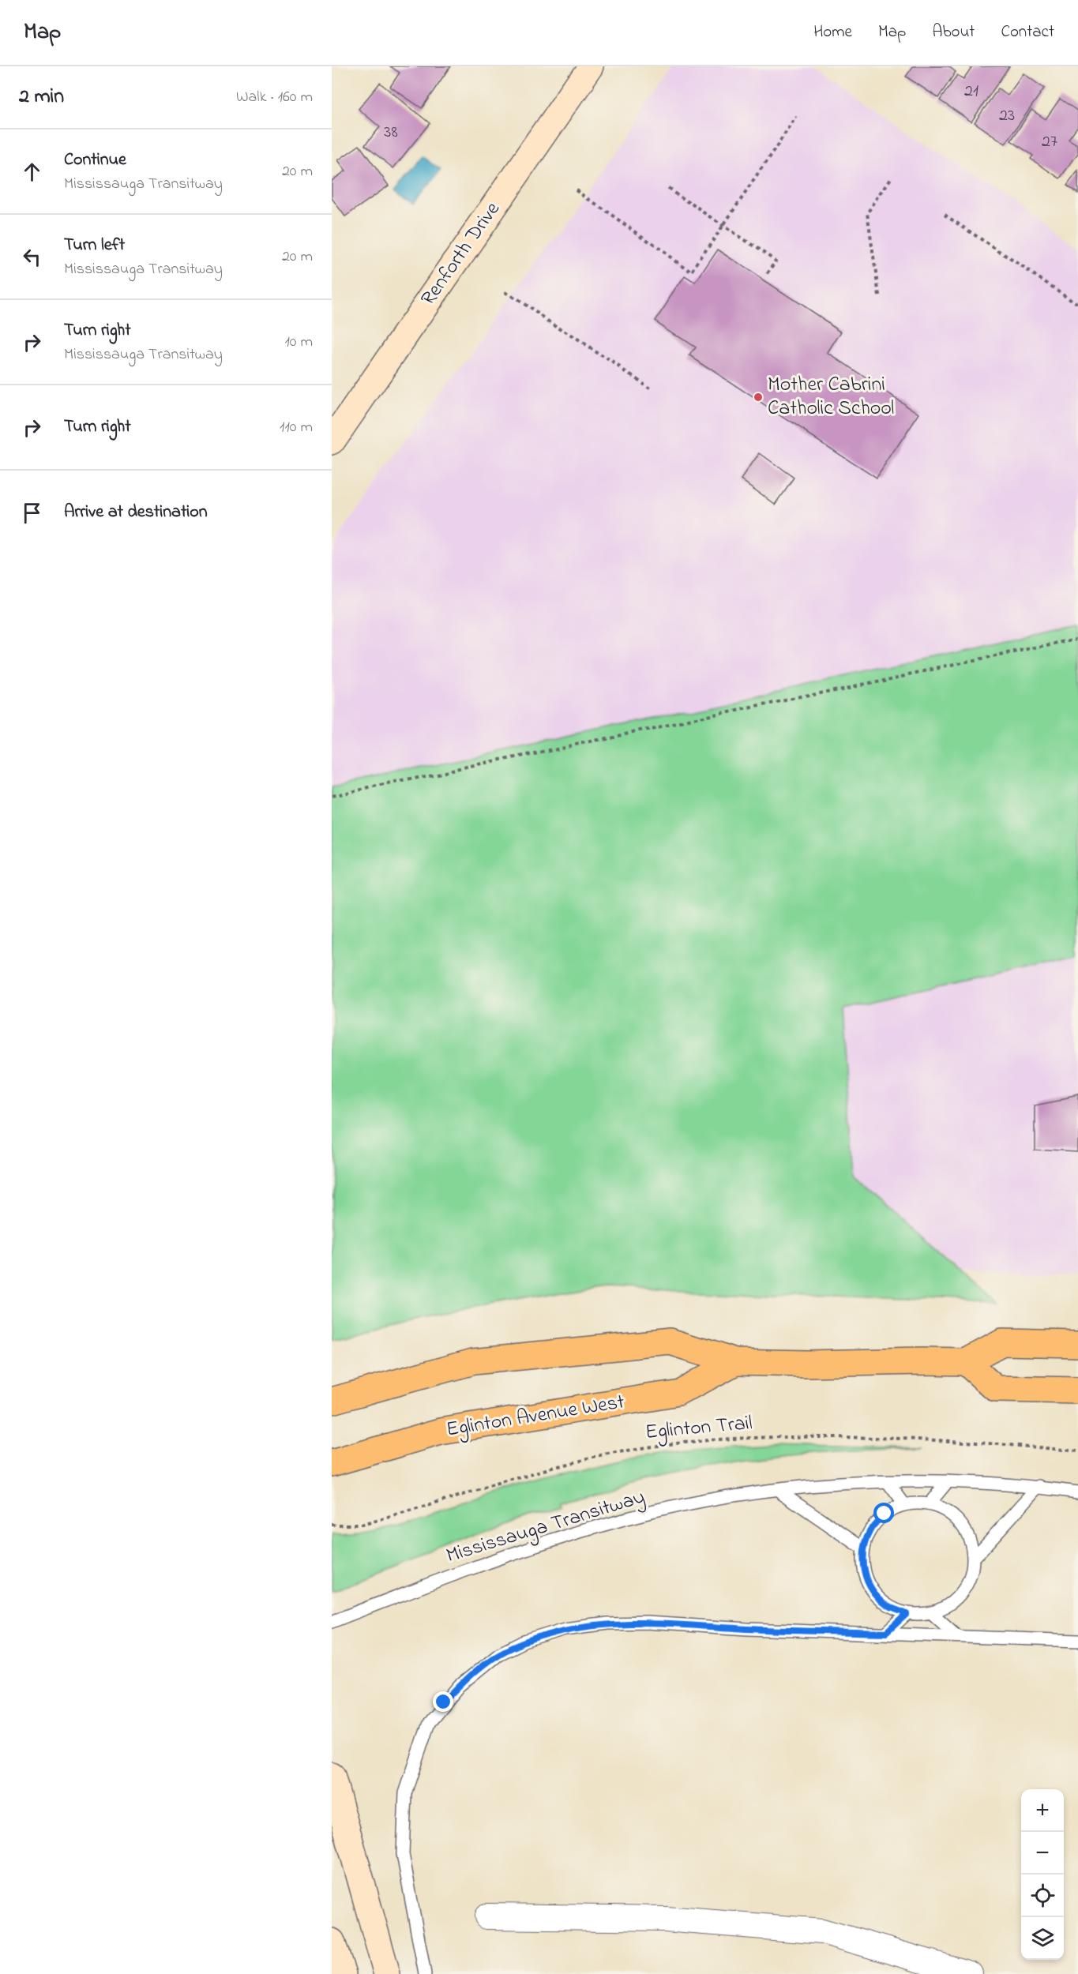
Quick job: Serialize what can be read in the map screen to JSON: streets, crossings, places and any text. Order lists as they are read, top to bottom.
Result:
{
  "streets": {
    "main road": ["Renforth Drive", "Eglinton Avenue West"],
    "lane": ["Mississauga Transitway"],
    "path": ["Eglinton Trail"]
  },
  "places": ["Mother Cabrini Catholic School"],
  "house_numbers": [
    "21",
    "23",
    "38",
    "27"
  ],
  "page": {
    "header": "Map",
    "nav": [
      "Home",
      "Map",
      "About",
      "Contact"
    ],
    "heading": ["2 min", "Walk · 160 m"],
    "list": [
      ["Continue", "Mississauga Transitway", "20 m"],
      ["Turn left", "Mississauga Transitway", "20 m"],
      ["Turn right", "Mississauga Transitway", "10 m"],
      ["Turn right", "110 m"],
      "Arrive at destination"
    ],
    "map_buttons": ["+", "−"]
  }
}
